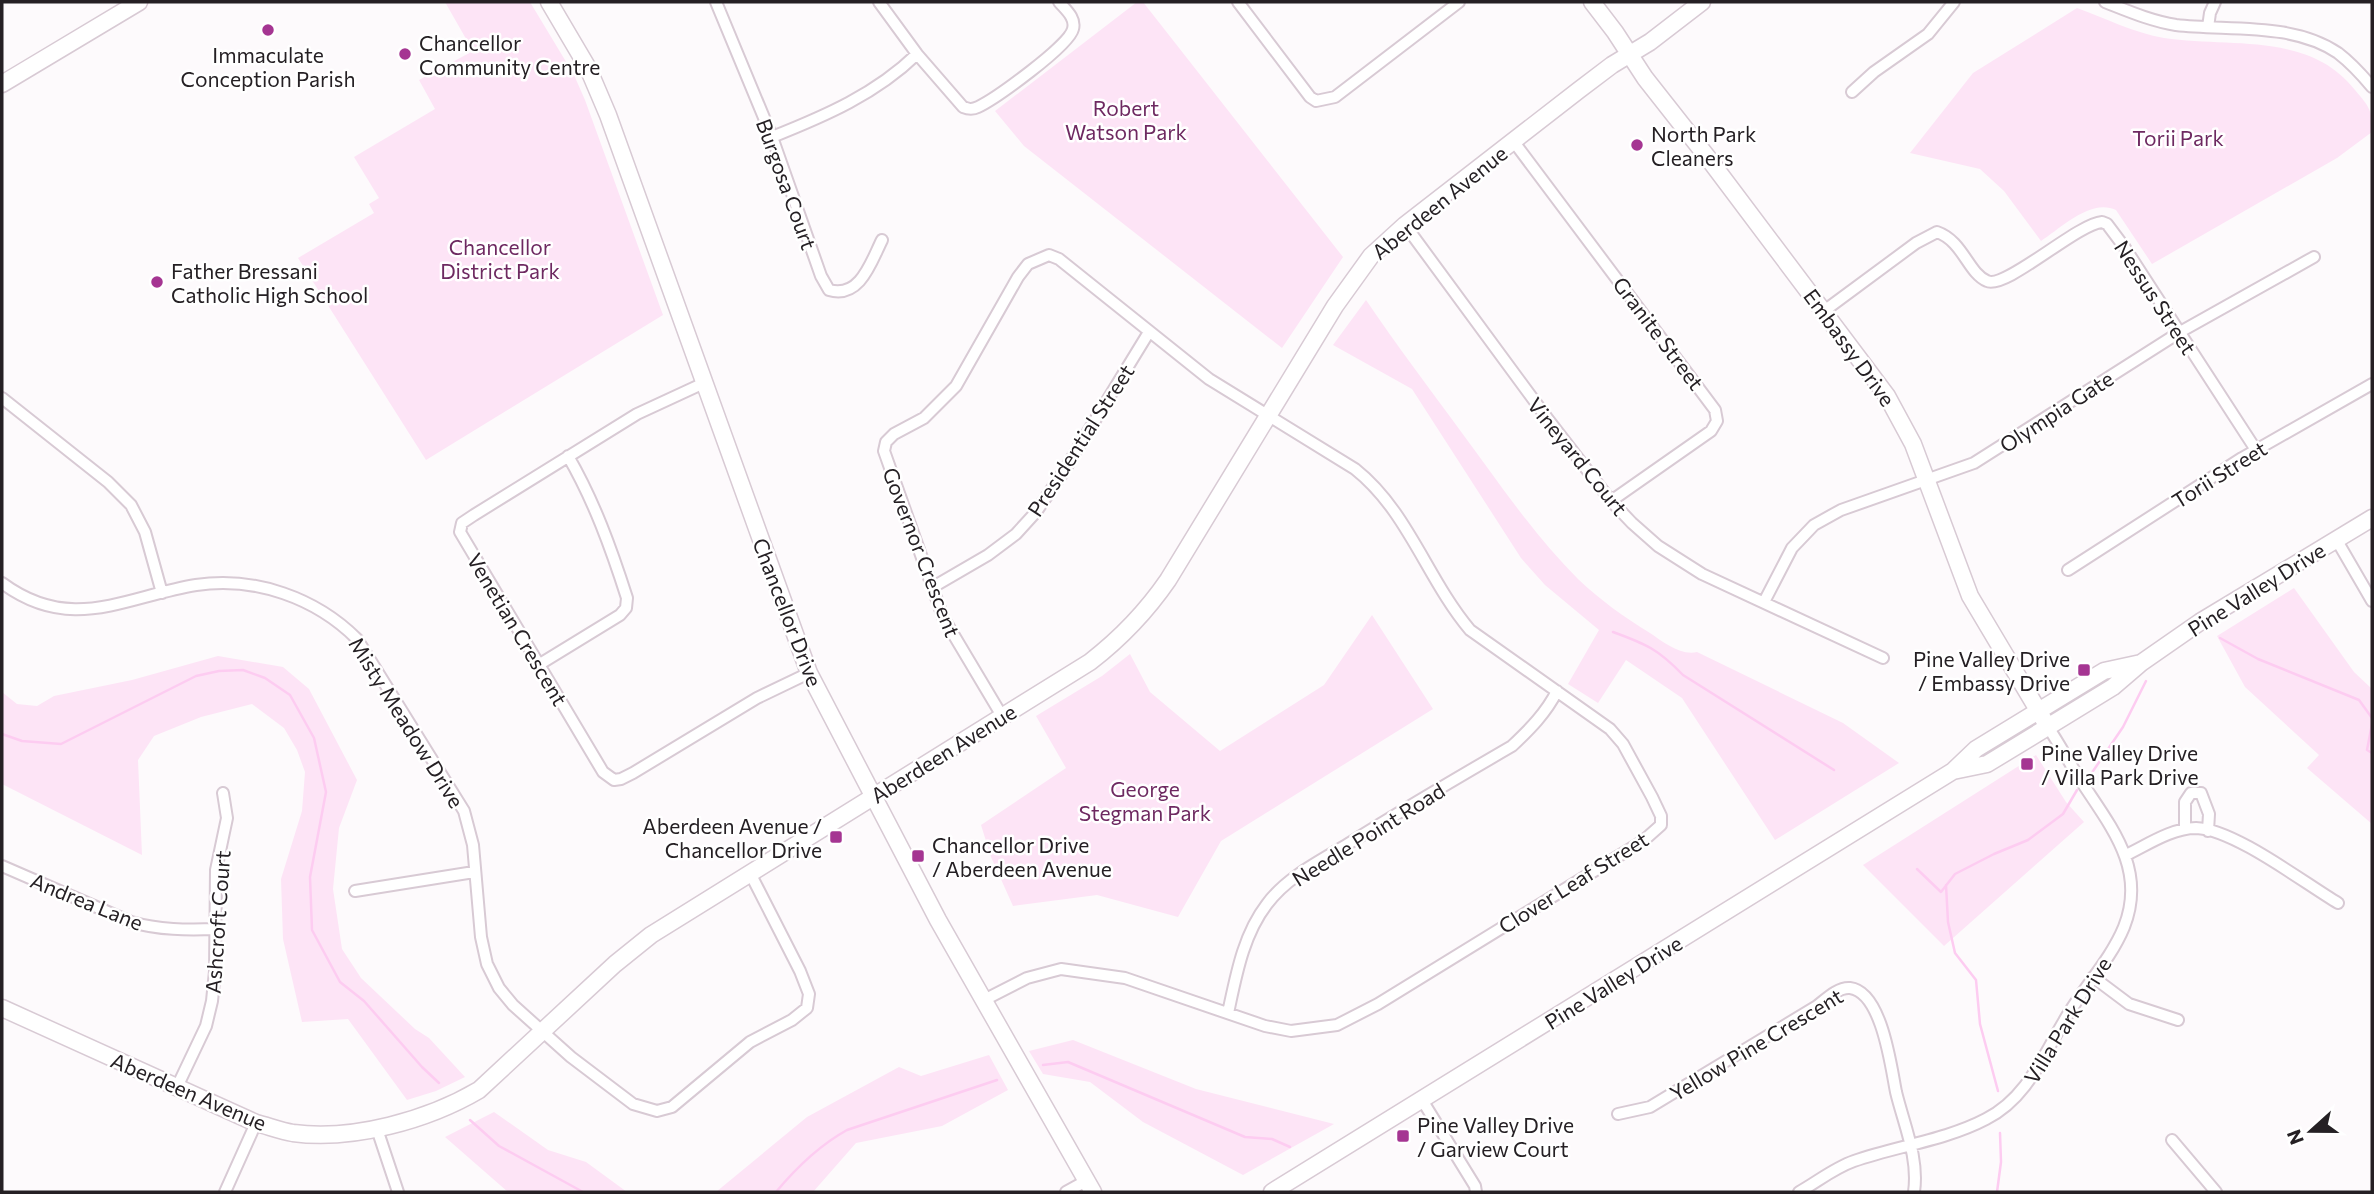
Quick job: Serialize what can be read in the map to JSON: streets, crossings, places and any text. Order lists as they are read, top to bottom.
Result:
{
  "streets": {
    "street": [
      "Burgosa Court",
      "Aberdeen Avenue",
      "Nessus Street",
      "Granite Street",
      "Embassy Drive",
      "Olympia Gate",
      "Presidential Street",
      "Vineyard Court",
      "Torii Street",
      "Governor Crescent",
      "Pine Valley Drive",
      "Chancellor Drive",
      "Venetian Crescent",
      "Misty Meadow Drive",
      "Needle Point Road",
      "Clover Leaf Street",
      "Andrea Lane",
      "Ashcroft Court",
      "Villa Park Drive",
      "Yellow Pine Crescent"
    ]
  },
  "crossings": [
    ["Aberdeen Avenue", "Granite Street"],
    ["Aberdeen Avenue", "Embassy Drive"],
    ["Aberdeen Avenue", "Vineyard Court"],
    ["Aberdeen Avenue", "Governor Crescent"],
    ["Aberdeen Avenue", "Chancellor Drive"],
    ["Aberdeen Avenue", "Misty Meadow Drive"],
    ["Aberdeen Avenue", "Clover Leaf Street"],
    ["Aberdeen Avenue", "Ashcroft Court"],
    ["Nessus Street", "Embassy Drive"],
    ["Nessus Street", "Olympia Gate"],
    ["Nessus Street", "Torii Street"],
    ["Granite Street", "Vineyard Court"],
    ["Embassy Drive", "Olympia Gate"],
    ["Embassy Drive", "Pine Valley Drive"],
    ["Embassy Drive", "Villa Park Drive"],
    ["Olympia Gate", "Vineyard Court"],
    ["Presidential Street", "Governor Crescent"],
    ["Governor Crescent", "Clover Leaf Street"],
    ["Pine Valley Drive", "Villa Park Drive"],
    ["Chancellor Drive", "Venetian Crescent"],
    ["Chancellor Drive", "Clover Leaf Street"],
    ["Needle Point Road", "Clover Leaf Street"],
    ["Andrea Lane", "Ashcroft Court"],
    ["Villa Park Drive", "Yellow Pine Crescent"]
  ],
  "parks": [
    "Robert Watson Park",
    "Torii Park",
    "Chancellor District Park",
    "George Stegman Park"
  ],
  "places": {
    "other": [
      "Immaculate Conception Parish",
      "Chancellor Community Centre",
      "North Park Cleaners",
      "Father Bressani Catholic High School"
    ],
    "transit": [
      "Pine Valley Drive / Embassy Drive",
      "Pine Valley Drive / Villa Park Drive",
      "Aberdeen Avenue / Chancellor Drive",
      "Chancellor Drive / Aberdeen Avenue",
      "Pine Valley Drive / Garview Court"
    ]
  },
  "north": "left"
}
